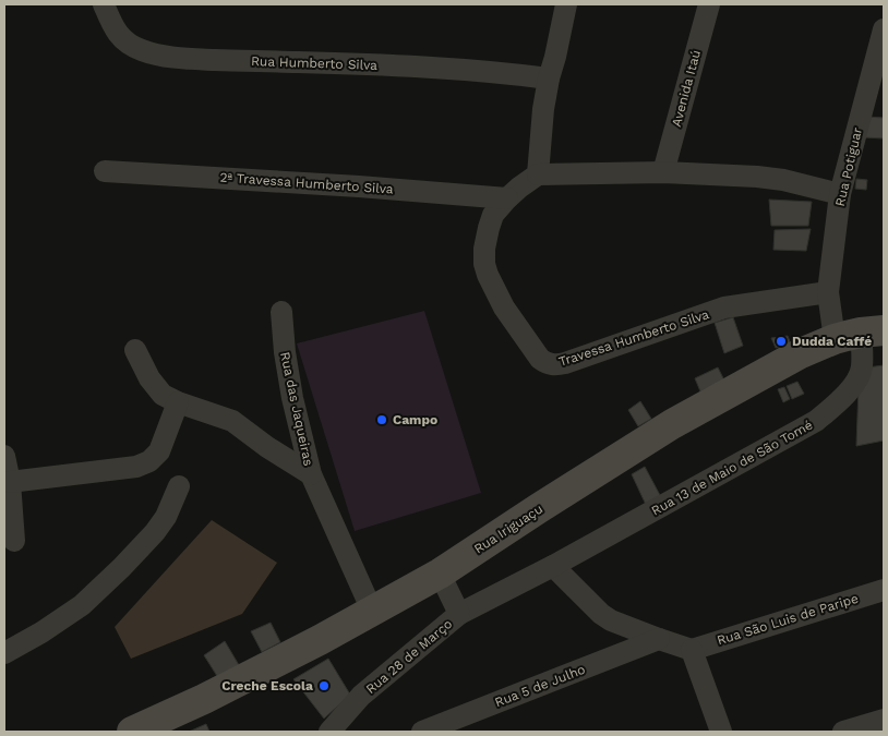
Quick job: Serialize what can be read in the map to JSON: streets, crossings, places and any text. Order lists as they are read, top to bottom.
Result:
{
  "streets": {
    "main road": ["Rua Iriguaçu"],
    "street": [
      "Rua Humberto Silva",
      "Avenida Itaú",
      "Rua Potiguar",
      "2ª Travessa Humberto Silva",
      "Travessa Humberto Silva",
      "Rua das Jaqueiras",
      "Rua 13 de Maio de São Tomé",
      "Rua São Luis de Paripe",
      "Rua 28 de Março",
      "Rua 5 de Julho"
    ]
  },
  "crossings": [
    ["Rua Potiguar", "Travessa Humberto Silva"],
    ["Rua Potiguar", "Rua 13 de Maio de São Tomé"],
    ["Rua Potiguar", "Rua Iriguaçu"],
    ["2ª Travessa Humberto Silva", "Travessa Humberto Silva"],
    ["Rua das Jaqueiras", "Rua Iriguaçu"],
    ["Rua 13 de Maio de São Tomé", "Rua Iriguaçu"],
    ["Rua 13 de Maio de São Tomé", "Rua 28 de Março"],
    ["Rua Iriguaçu", "Rua 28 de Março"]
  ],
  "places": ["Dudda Caffé", "Campo", "Creche Escola"]
}
